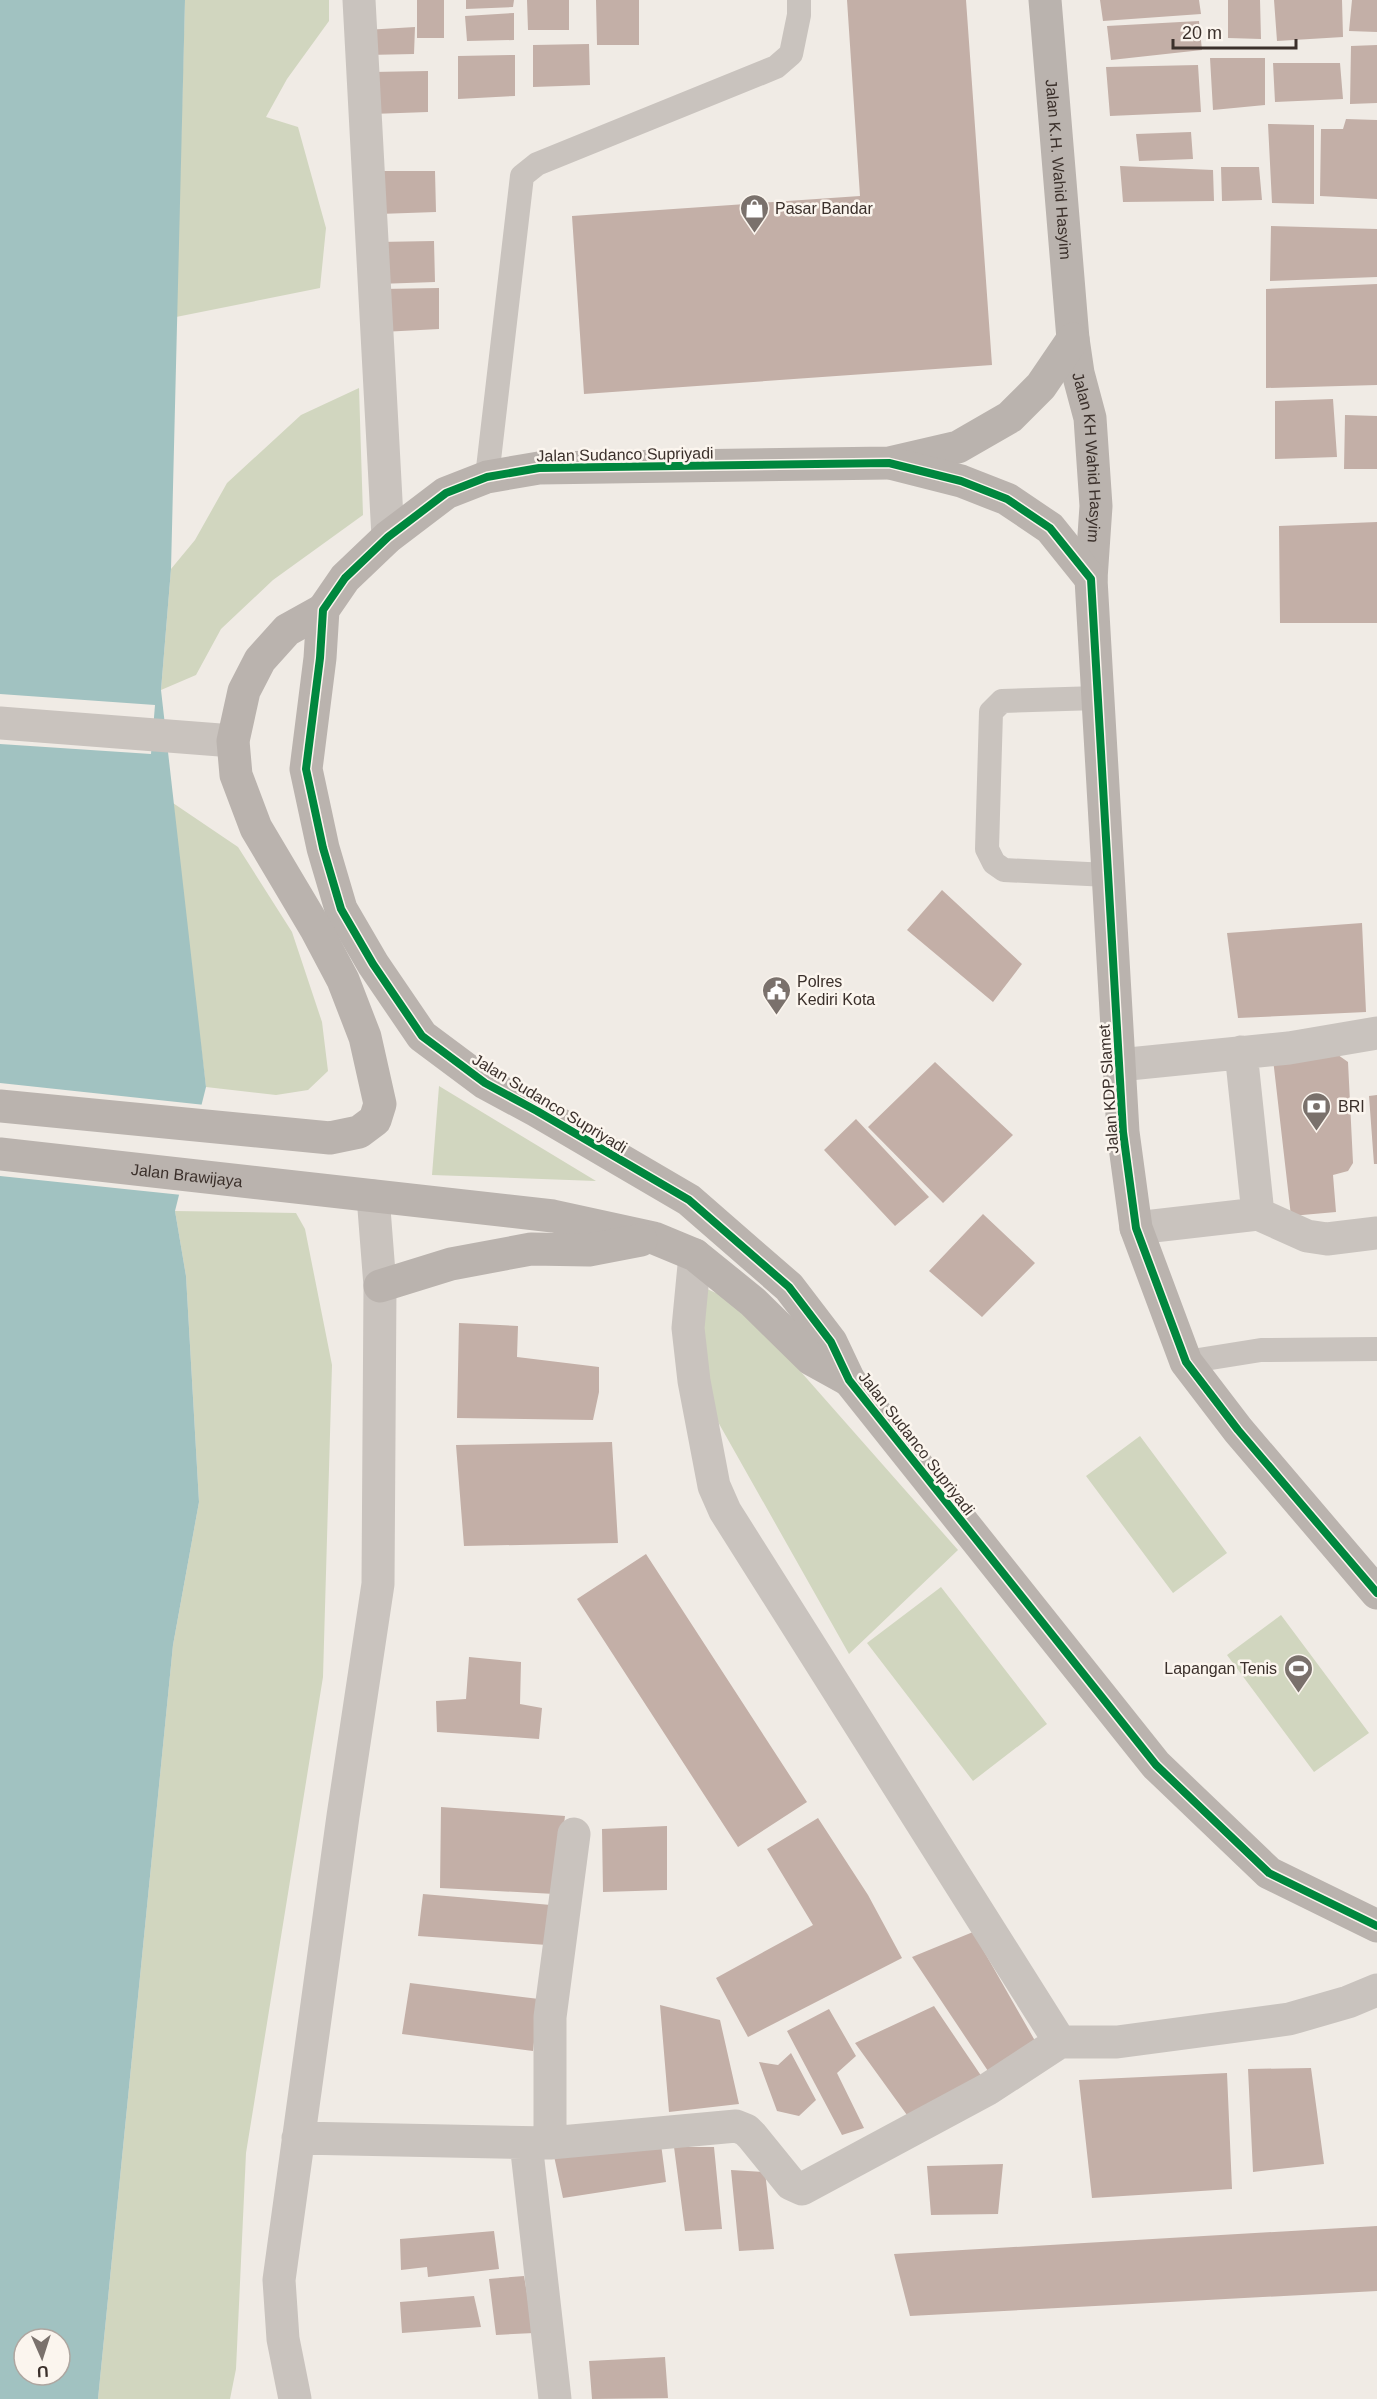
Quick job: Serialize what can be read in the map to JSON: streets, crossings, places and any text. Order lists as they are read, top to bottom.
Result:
{
  "streets": {
    "main road": [
      "Jalan K.H. Wahid Hasyim",
      "Jalan Sudanco Supriyadi",
      "Jalan KH Wahid Hasyim",
      "Jalan KDP Slamet",
      "Jalan Brawijaya"
    ]
  },
  "crossings": [
    ["Jalan K.H. Wahid Hasyim", "Jalan KH Wahid Hasyim"],
    ["Jalan Sudanco Supriyadi", "Jalan Brawijaya"],
    ["Jalan KH Wahid Hasyim", "Jalan KDP Slamet"]
  ],
  "places": {
    "shop": ["Pasar Bandar"],
    "public building": ["Polres Kediri Kota"],
    "bank": ["BRI"],
    "sports": ["Lapangan Tenis"]
  },
  "scale_bar": "20 m",
  "north": "bottom"
}
